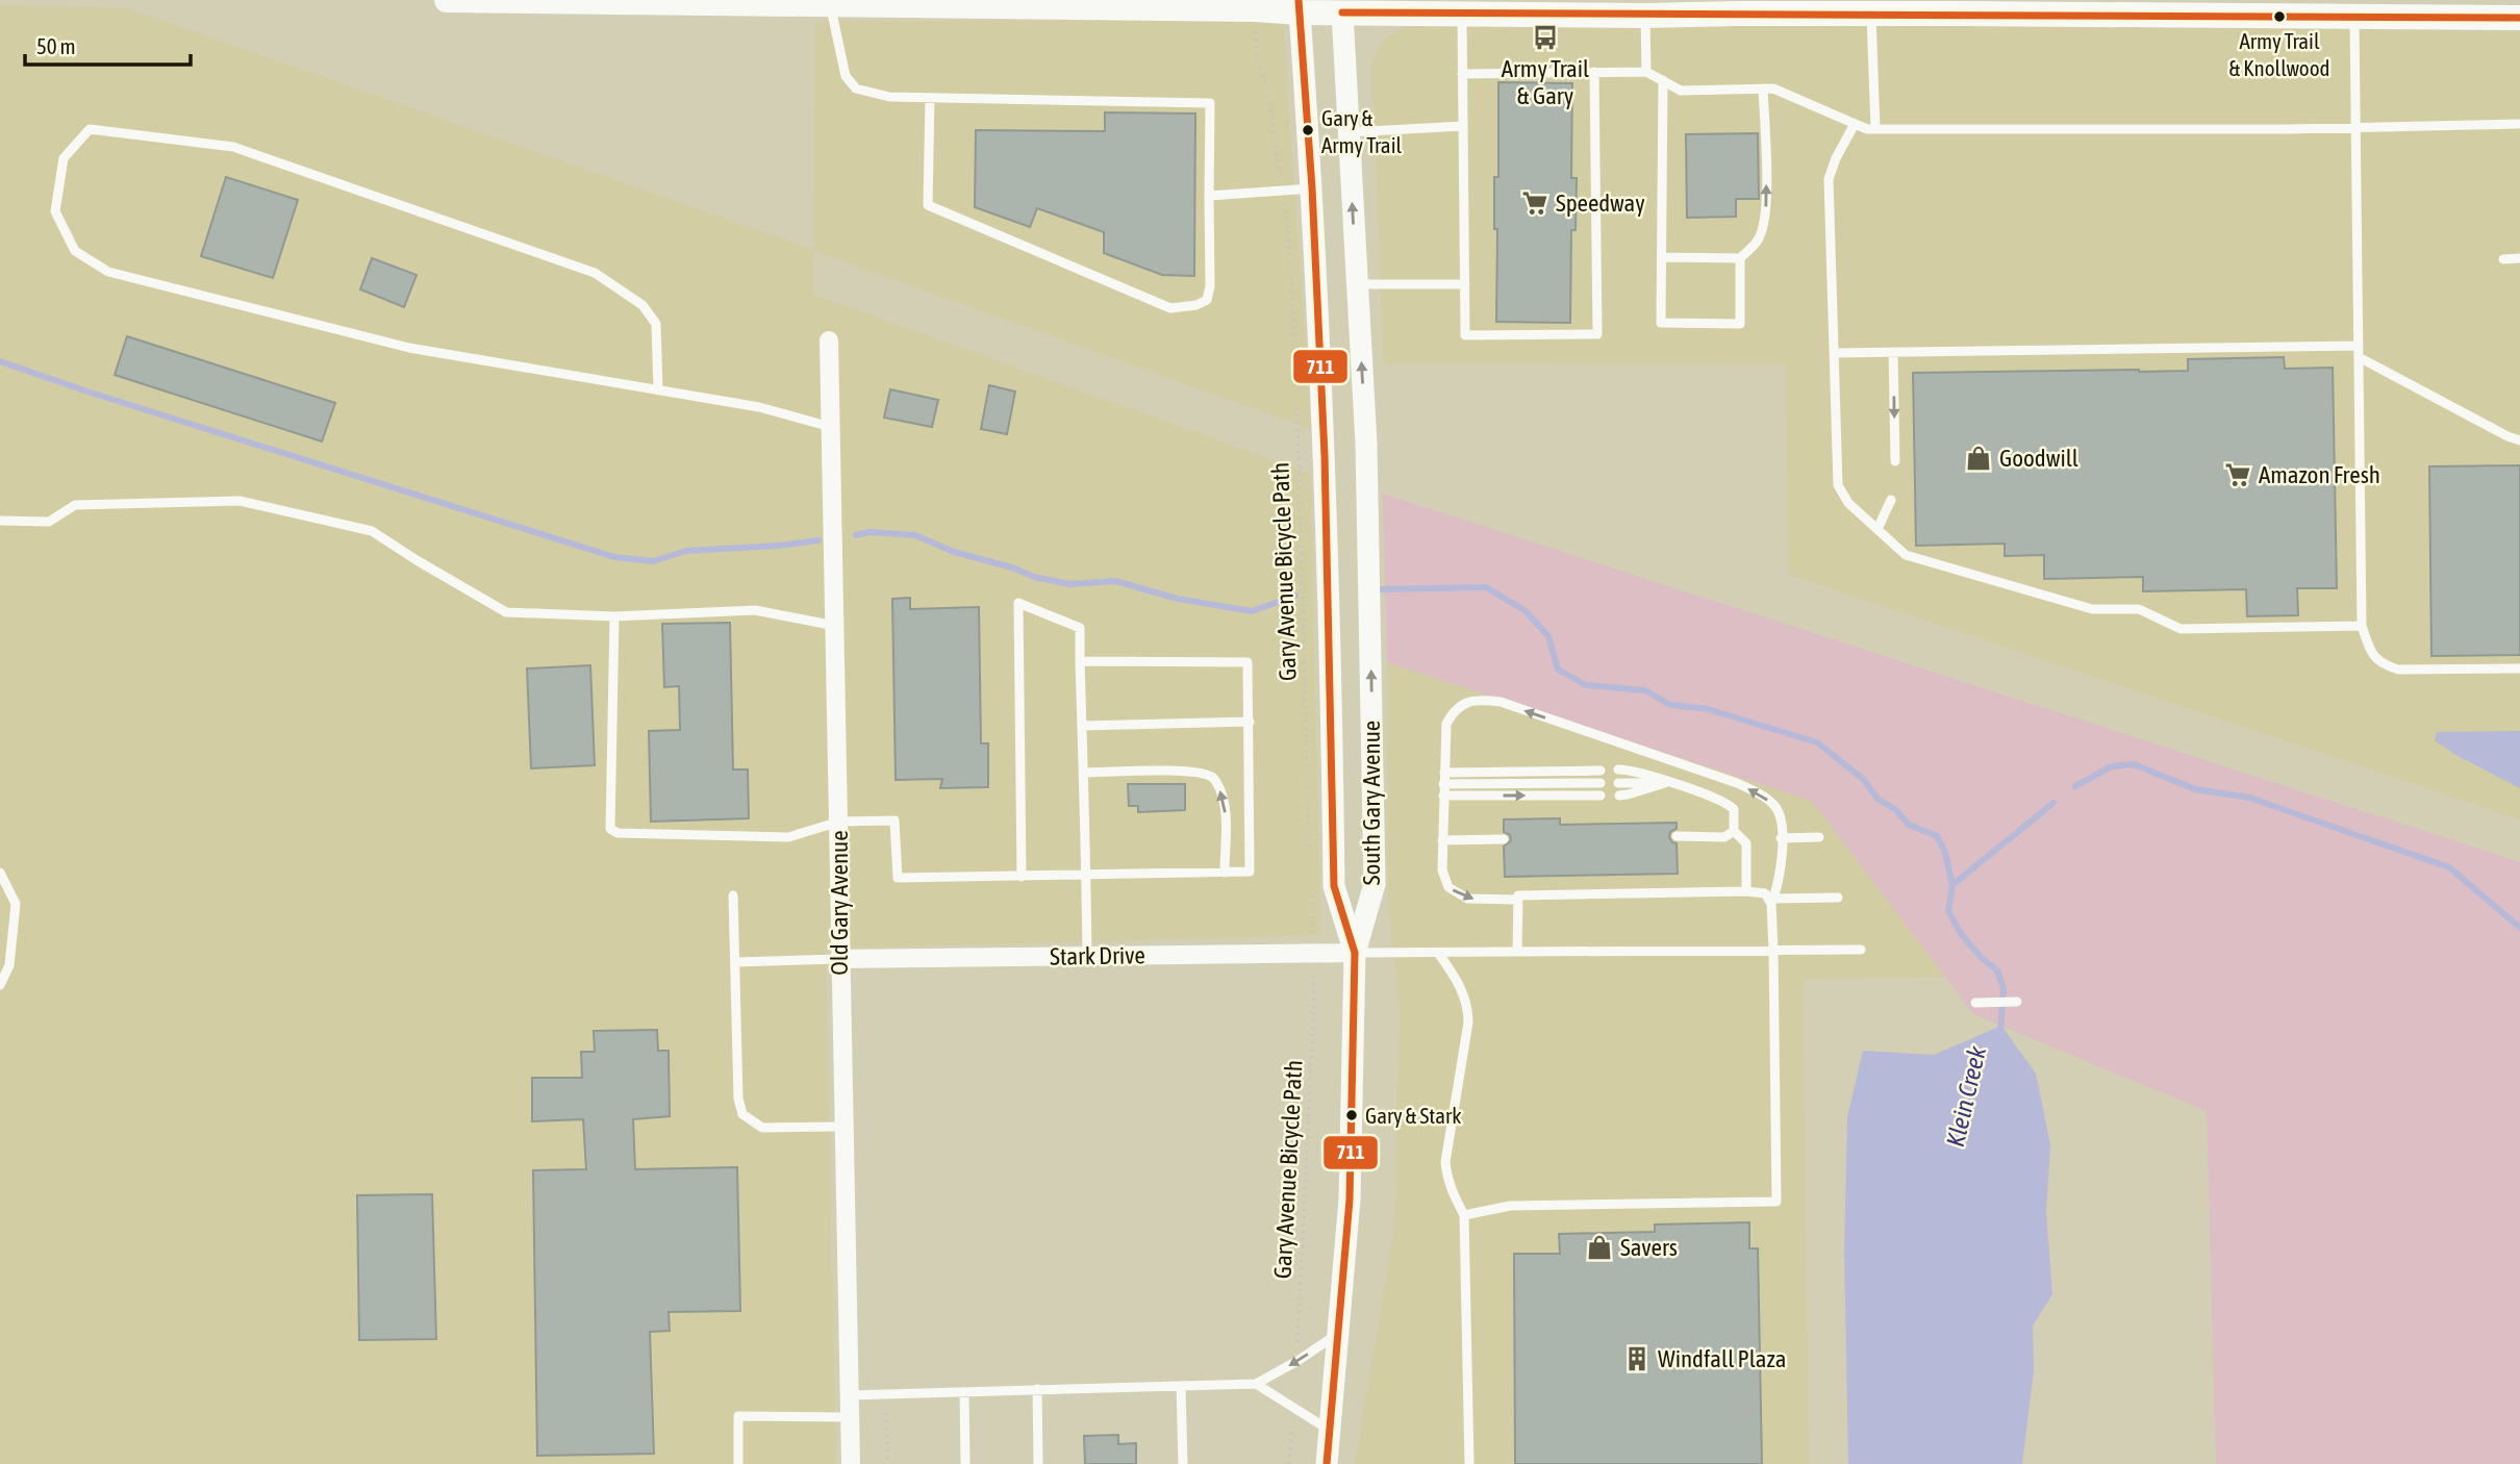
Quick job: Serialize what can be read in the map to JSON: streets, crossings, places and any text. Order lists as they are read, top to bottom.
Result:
{
  "streets": {
    "street": ["South Gary Avenue", "Old Gary Avenue", "Stark Drive"],
    "path": ["Gary Avenue Bicycle Path"]
  },
  "crossings": [
    ["South Gary Avenue", "Stark Drive"],
    ["Old Gary Avenue", "Stark Drive"]
  ],
  "water": ["Klein Creek"],
  "places": {
    "other": ["Army Trail & Knollwood", "Gary & Army Trail", "Gary & Stark"],
    "bus stop": ["Army Trail & Gary"],
    "supermarket": ["Speedway", "Amazon Fresh"],
    "shop": ["Goodwill", "Savers"],
    "building": ["Windfall Plaza"]
  },
  "lines": ["transit line 711"],
  "scale_bar": "50 m"
}
